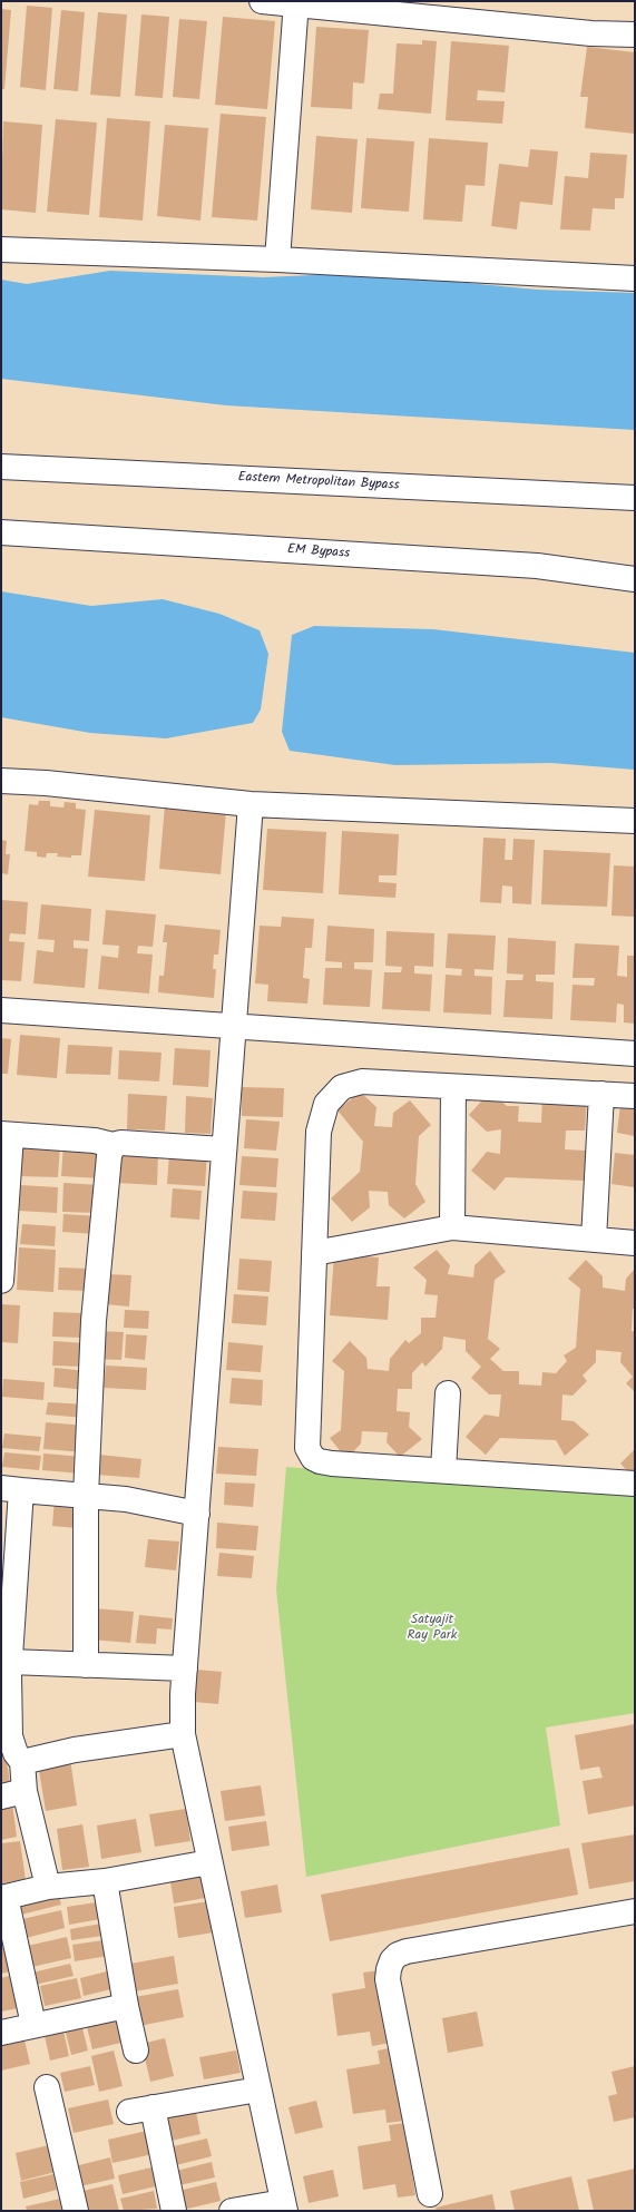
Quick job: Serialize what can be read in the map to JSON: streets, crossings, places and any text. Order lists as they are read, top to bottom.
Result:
{
  "streets": {
    "street": ["Eastern Metropolitan Bypass", "EM Bypass"]
  },
  "parks": ["Satyajit Ray Park"]
}
